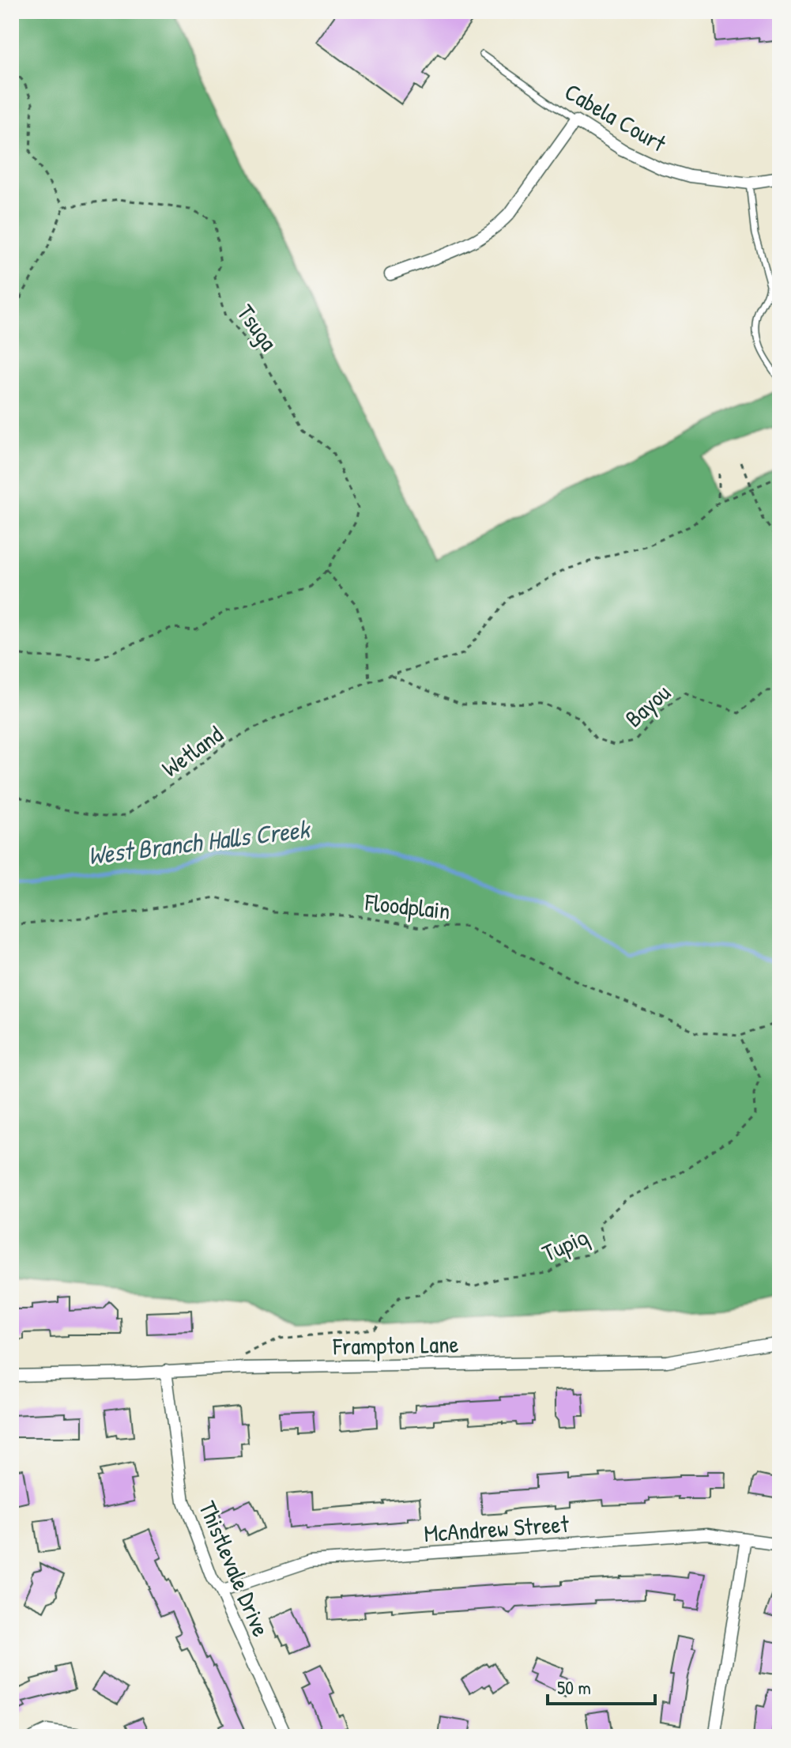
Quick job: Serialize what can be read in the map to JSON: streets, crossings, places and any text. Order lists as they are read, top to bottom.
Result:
{
  "streets": {
    "street": [
      "Cabela Court",
      "Frampton Lane",
      "McAndrew Street",
      "Thistlevale Drive"
    ],
    "path": [
      "Tsuga",
      "Bayou",
      "Wetland",
      "Floodplain",
      "Tupiq"
    ]
  },
  "crossings": [
    ["Bayou", "Wetland"],
    ["Floodplain", "Tupiq"],
    ["Tupiq", "Frampton Lane"],
    ["Frampton Lane", "Thistlevale Drive"],
    ["McAndrew Street", "Thistlevale Drive"]
  ],
  "water": ["West Branch Halls Creek"],
  "scale_bar": "50 m"
}
